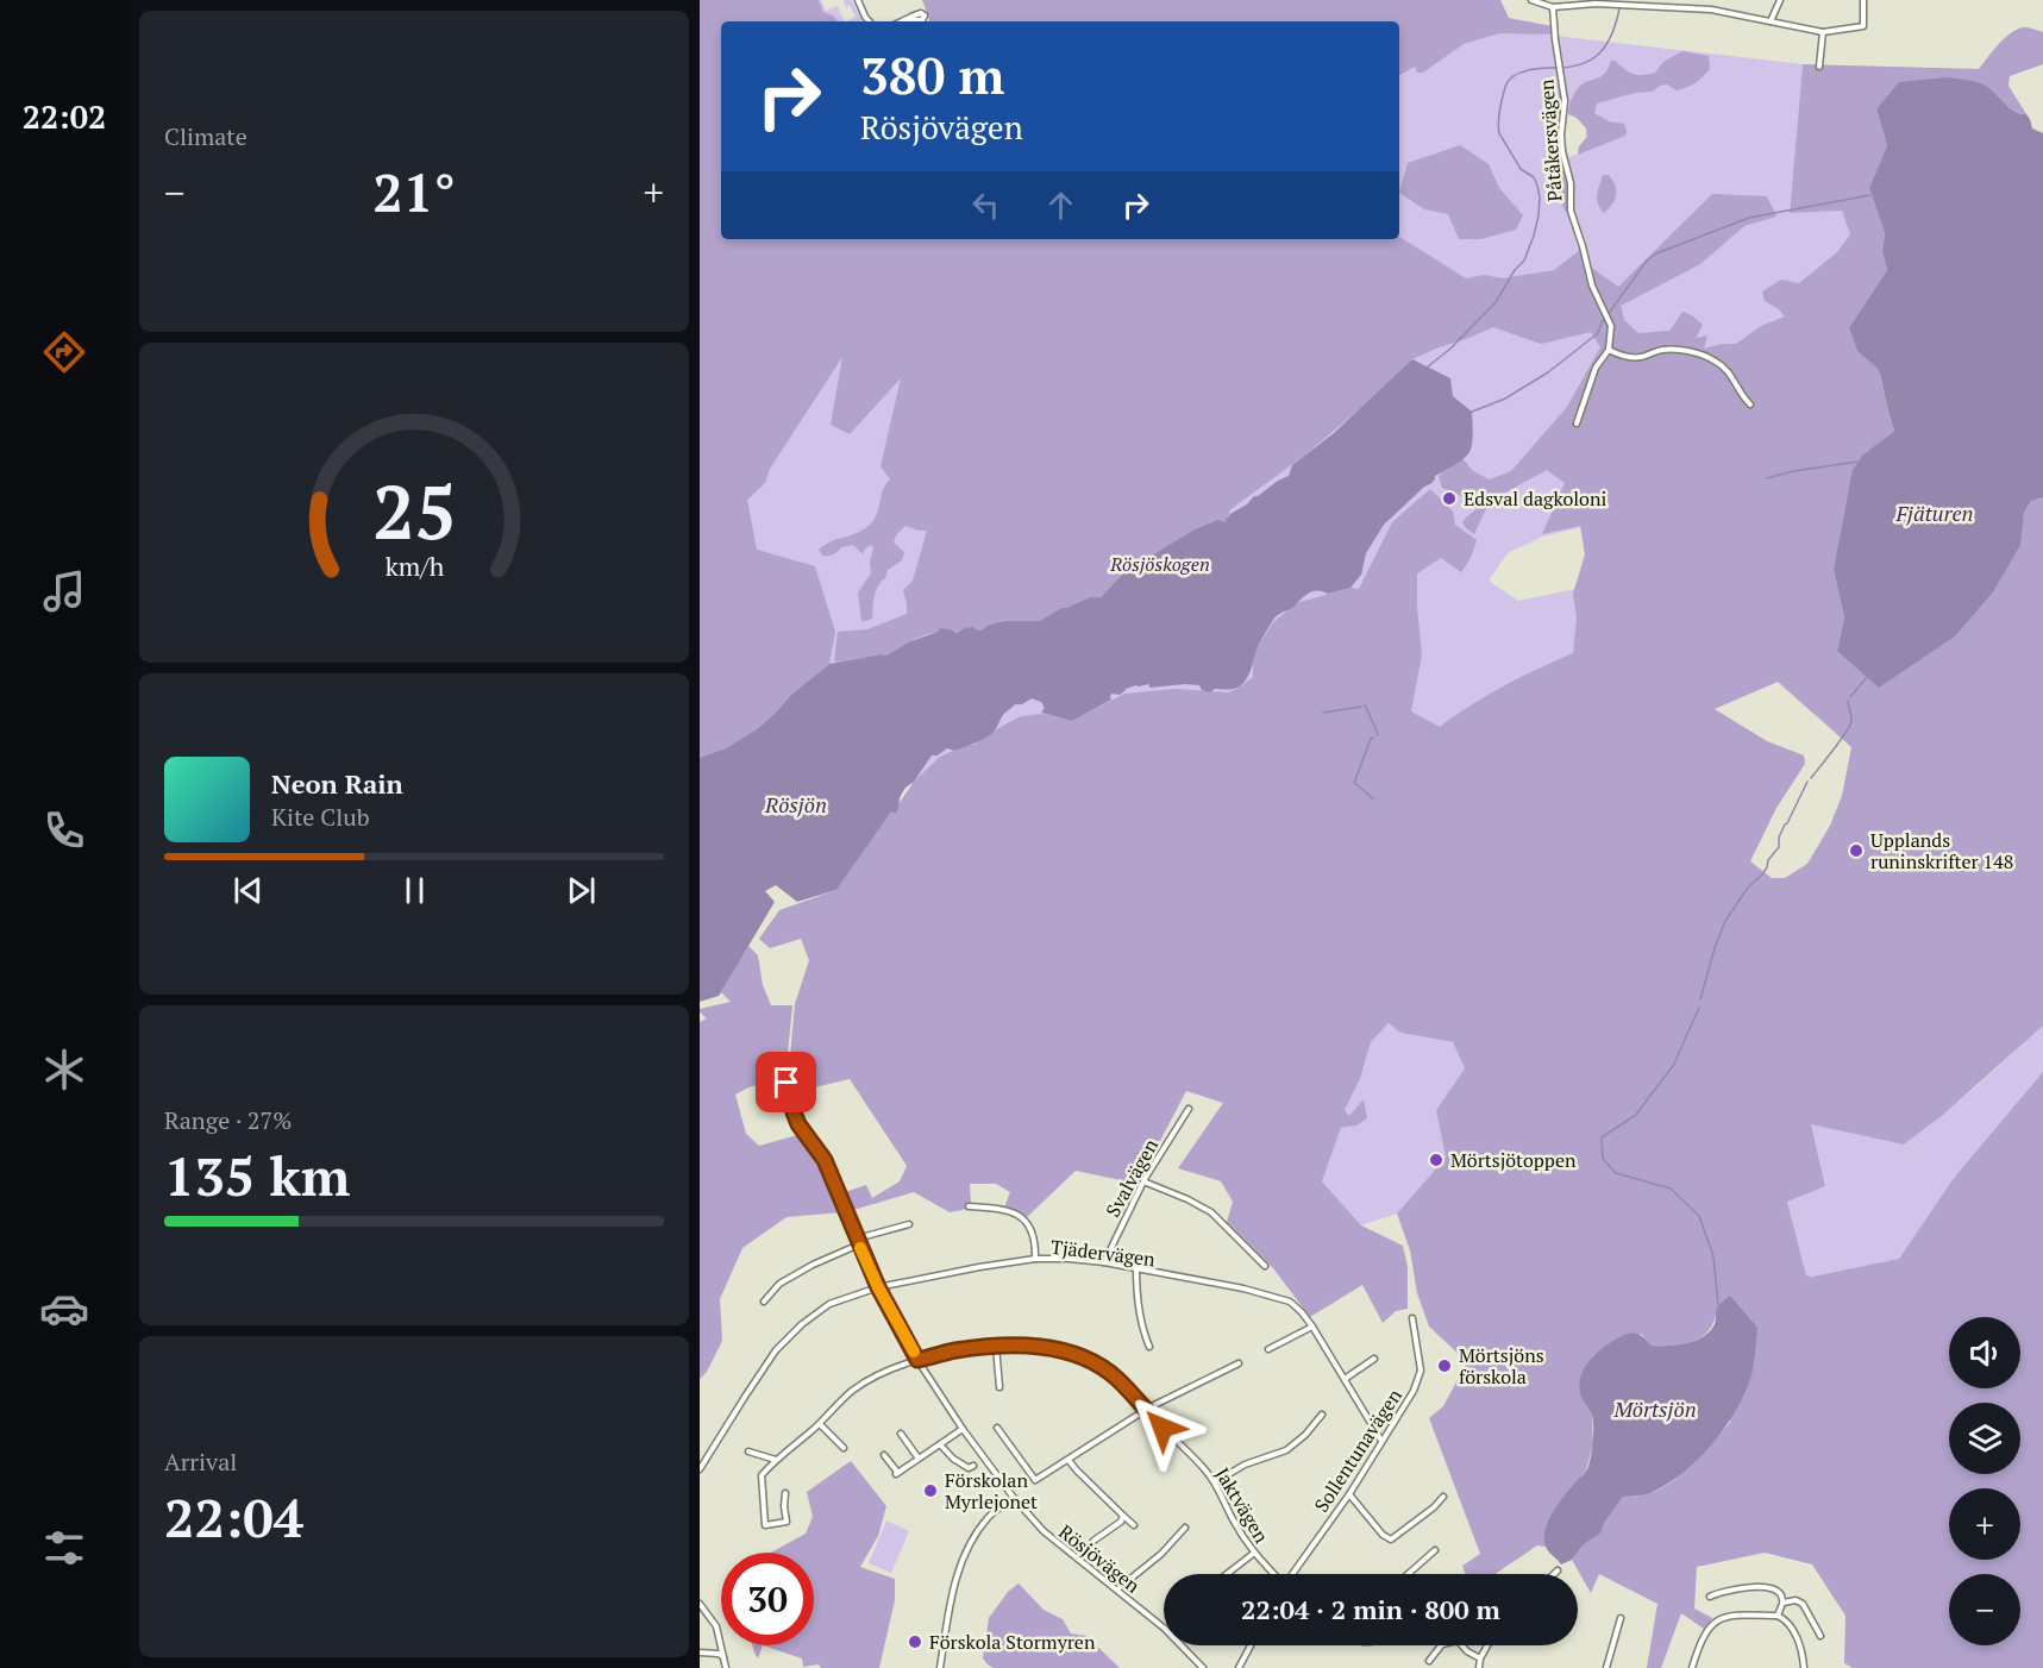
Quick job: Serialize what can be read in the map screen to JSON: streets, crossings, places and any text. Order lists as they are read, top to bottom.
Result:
{
  "streets": {
    "street": [
      "Påtåkersvägen",
      "Svalvägen",
      "Tjädervägen",
      "Sollentunavägen",
      "Jaktvägen",
      "Rösjövägen"
    ]
  },
  "crossings": [
    ["Svalvägen", "Tjädervägen"],
    ["Tjädervägen", "Sollentunavägen"],
    ["Tjädervägen", "Rösjövägen"],
    ["Jaktvägen", "Rösjövägen"]
  ],
  "water": ["Fjäturen", "Rösjön", "Mörtsjön"],
  "parks": ["Rösjöskogen"],
  "places": [
    "Edsval dagkoloni",
    "Upplands runinskrifter 148",
    "Mörtsjötoppen",
    "Mörtsjöns förskola",
    "Förskolan Myrlejonet",
    "Förskola Stormyren"
  ],
  "page": {
    "tabs": "22:02",
    "tile": [
      "Climate",
      ["Range · 27%", "135 km"],
      ["Arrival", "22:04"]
    ],
    "turn": ["380 m", "Rösjövägen"],
    "heat": ["−", "21°", "+"],
    "song": ["Neon Rain", "Kite Club"],
    "map_buttons": ["+", "−"],
    "limit": "30",
    "trip": "22:04 · 2 min · 800 m",
    "gauge": ["25", "km/h"]
  }
}
